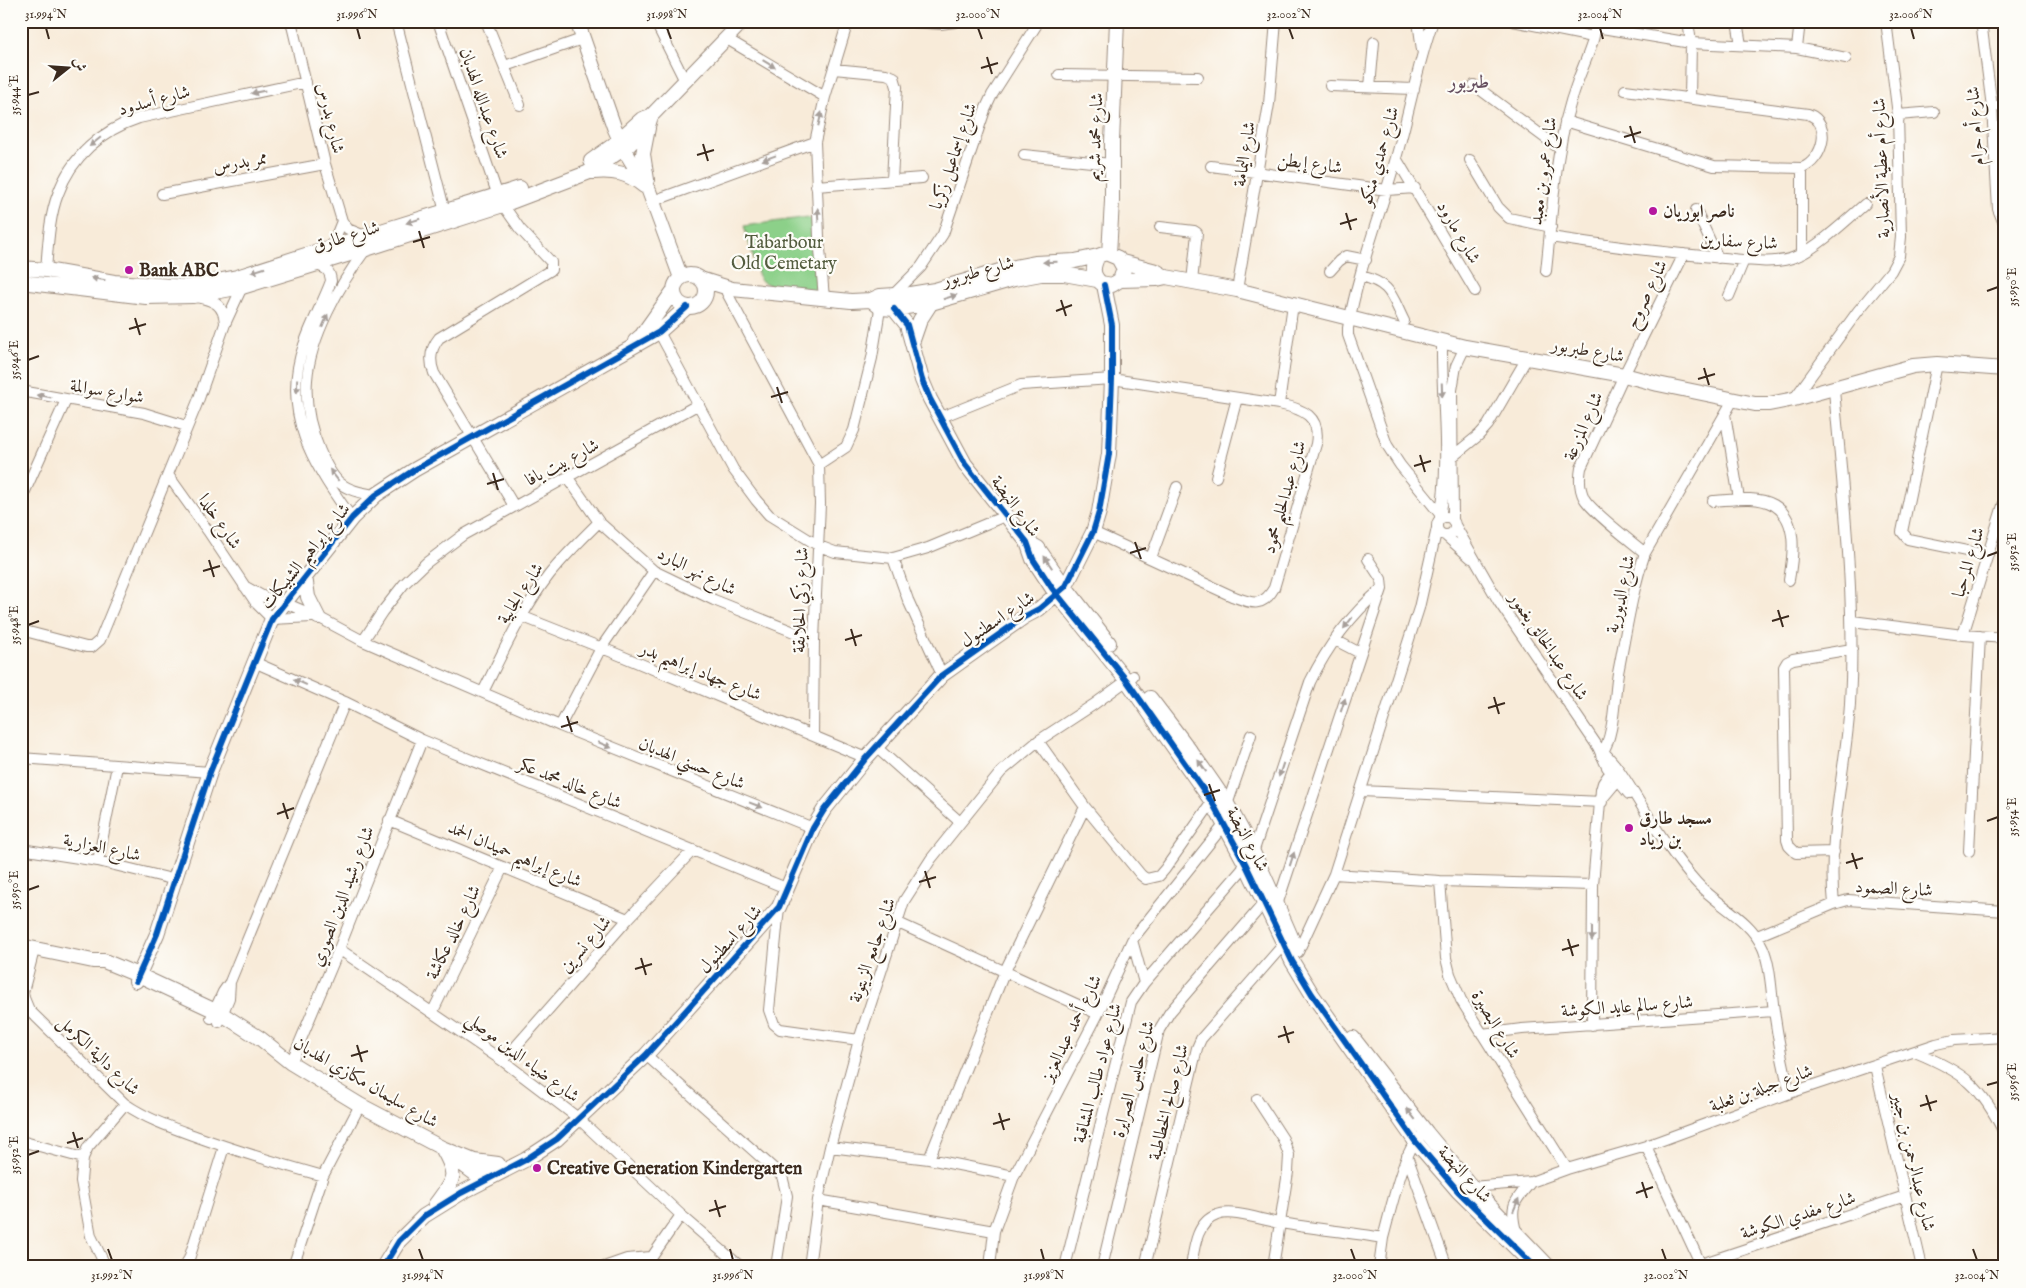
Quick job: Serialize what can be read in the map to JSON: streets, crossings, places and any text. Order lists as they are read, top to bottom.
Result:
{
  "streets": {
    "street": [
      "شارع أسدود",
      "شارع عبدالله الهدبان",
      "شارع بدرس",
      "شارع أم حرام",
      "شارع محمد شريم",
      "شارع اليمامة",
      "شارع إسماعيل زكريا",
      "شارع حمدي منكو",
      "ممر بدرس",
      "شارع إبطن",
      "شارع أم عطية الأنصارية",
      "شارع عمرو بن معبد",
      "شارع مارود",
      "شارع طارق",
      "شارع سفارين",
      "شارع طبربور",
      "شارع صروح",
      "شوارع سوالمة",
      "شارع المزرعة",
      "شارع بيت يافا",
      "شارع عبدالحليم محمود",
      "شارع النهضة",
      "شارع خلدا",
      "شارع إبراهيم الشبيكات",
      "شارع المرحبا",
      "شارع نهر البارد",
      "شارع الجابية",
      "شارع الدبورية",
      "شارع زكي الحلايقة",
      "شارع اسطنبول",
      "شارع عبدالخالق يغمور",
      "شارع جهاد إبراهيم بدر",
      "شارع حسني الهدبان",
      "شارع خالد محمد عكر",
      "شارع العزارية",
      "شارع إبراهيم حميدان الحمد",
      "شارع الصمود",
      "شارع رشيد الدين الصوري",
      "شارع خالد عكاشة",
      "شارع نسرين",
      "شارع جامع الزيتونة",
      "شارع سالم عايد الكوشة",
      "شارع البصيرة",
      "شارع أحمد عبدالعزيز",
      "شارع دالية الكرمل",
      "شارع ضياء الدين موصلي",
      "شارع عواد طالب المشاقبة",
      "شارع حابس الصرايرة",
      "شارع سليمان مكازي الهدبان",
      "شارع جبلة بن ثعلبة",
      "شارع صالح الخطاطبة",
      "شارع عبدالرحمن بن جبير",
      "شارع مفدي الكوشة"
    ]
  },
  "crossings": [
    ["شارع أسدود", "شارع بدرس"],
    ["شارع أسدود", "شارع طارق"],
    ["شارع عبدالله الهدبان", "شارع طارق"],
    ["شارع عبدالله الهدبان", "شارع إبراهيم الشبيكات"],
    ["شارع بدرس", "ممر بدرس"],
    ["شارع محمد شريم", "شارع طبربور"],
    ["شارع اليمامة", "شارع إبطن"],
    ["شارع اليمامة", "شارع طبربور"],
    ["شارع إسماعيل زكريا", "شارع طبربور"],
    ["شارع إسماعيل زكريا", "شارع النهضة"],
    ["شارع حمدي منكو", "شارع إبطن"],
    ["شارع حمدي منكو", "شارع مارود"],
    ["شارع حمدي منكو", "شارع طبربور"],
    ["شارع حمدي منكو", "شارع عبدالخالق يغمور"],
    ["شارع أم عطية الأنصارية", "شارع طبربور"],
    ["شارع عمرو بن معبد", "شارع سفارين"],
    ["شارع سفارين", "شارع صروح"],
    ["شارع طبربور", "شارع صروح"],
    ["شارع طبربور", "شارع المزرعة"],
    ["شارع طبربور", "شارع النهضة"],
    ["شارع طبربور", "شارع إبراهيم الشبيكات"],
    ["شارع طبربور", "شارع الدبورية"],
    ["شارع صروح", "شارع المزرعة"],
    ["شارع المزرعة", "شارع الدبورية"],
    ["شارع بيت يافا", "شارع نهر البارد"],
    ["شارع بيت يافا", "شارع حسني الهدبان"],
    ["شارع عبدالحليم محمود", "شارع النهضة"],
    ["شارع عبدالحليم محمود", "شارع اسطنبول"],
    ["شارع النهضة", "شارع اسطنبول"],
    ["شارع النهضة", "شارع جامع الزيتونة"],
    ["شارع النهضة", "شارع أحمد عبدالعزيز"],
    ["شارع النهضة", "شارع عواد طالب المشاقبة"],
    ["شارع النهضة", "شارع حابس الصرايرة"],
    ["شارع النهضة", "شارع جبلة بن ثعلبة"],
    ["شارع النهضة", "شارع صالح الخطاطبة"],
    ["شارع خلدا", "شارع إبراهيم الشبيكات"],
    ["شارع إبراهيم الشبيكات", "شارع حسني الهدبان"],
    ["شارع إبراهيم الشبيكات", "شارع خالد محمد عكر"],
    ["شارع إبراهيم الشبيكات", "شارع العزارية"],
    ["شارع إبراهيم الشبيكات", "شارع سليمان مكازي الهدبان"],
    ["شارع نهر البارد", "شارع الجابية"],
    ["شارع نهر البارد", "شارع زكي الحلايقة"],
    ["شارع الجابية", "شارع جهاد إبراهيم بدر"],
    ["شارع الجابية", "شارع حسني الهدبان"],
    ["شارع الدبورية", "شارع عبدالخالق يغمور"],
    ["شارع زكي الحلايقة", "شارع جهاد إبراهيم بدر"],
    ["شارع اسطنبول", "شارع جهاد إبراهيم بدر"],
    ["شارع اسطنبول", "شارع حسني الهدبان"],
    ["شارع اسطنبول", "شارع خالد محمد عكر"],
    ["شارع اسطنبول", "شارع ضياء الدين موصلي"],
    ["شارع اسطنبول", "شارع سليمان مكازي الهدبان"],
    ["شارع عبدالخالق يغمور", "شارع الصمود"],
    ["شارع عبدالخالق يغمور", "شارع سالم عايد الكوشة"],
    ["شارع عبدالخالق يغمور", "شارع جبلة بن ثعلبة"],
    ["شارع خالد محمد عكر", "شارع رشيد الدين الصوري"],
    ["شارع خالد محمد عكر", "شارع نسرين"],
    ["شارع إبراهيم حميدان الحمد", "شارع رشيد الدين الصوري"],
    ["شارع إبراهيم حميدان الحمد", "شارع خالد عكاشة"],
    ["شارع إبراهيم حميدان الحمد", "شارع نسرين"],
    ["شارع رشيد الدين الصوري", "شارع ضياء الدين موصلي"],
    ["شارع رشيد الدين الصوري", "شارع سليمان مكازي الهدبان"],
    ["شارع خالد عكاشة", "شارع ضياء الدين موصلي"],
    ["شارع نسرين", "شارع ضياء الدين موصلي"],
    ["شارع سالم عايد الكوشة", "شارع البصيرة"],
    ["شارع البصيرة", "شارع جبلة بن ثعلبة"],
    ["شارع دالية الكرمل", "شارع سليمان مكازي الهدبان"],
    ["شارع جبلة بن ثعلبة", "شارع عبدالرحمن بن جبير"],
    ["شارع عبدالرحمن بن جبير", "شارع مفدي الكوشة"]
  ],
  "one_way": ["شارع أسدود", "شارع حسني الهدبان"],
  "districts": ["طبربور"],
  "parks": ["Tabarbour Old Cemetary"],
  "places": [
    "ناصر ابوريان",
    "Bank ABC",
    "مسجد طارق بن زياد",
    "Creative Generation Kindergarten"
  ],
  "north": "right",
  "coordinates": [
    "31.994°N",
    "31.996°N",
    "31.998°N",
    "32.000°N",
    "32.002°N",
    "32.004°N",
    "32.006°N",
    "35.944°E",
    "35.950°E",
    "35.946°E",
    "35.952°E",
    "35.948°E",
    "35.954°E",
    "35.956°E",
    "31.992°N"
  ]
}
